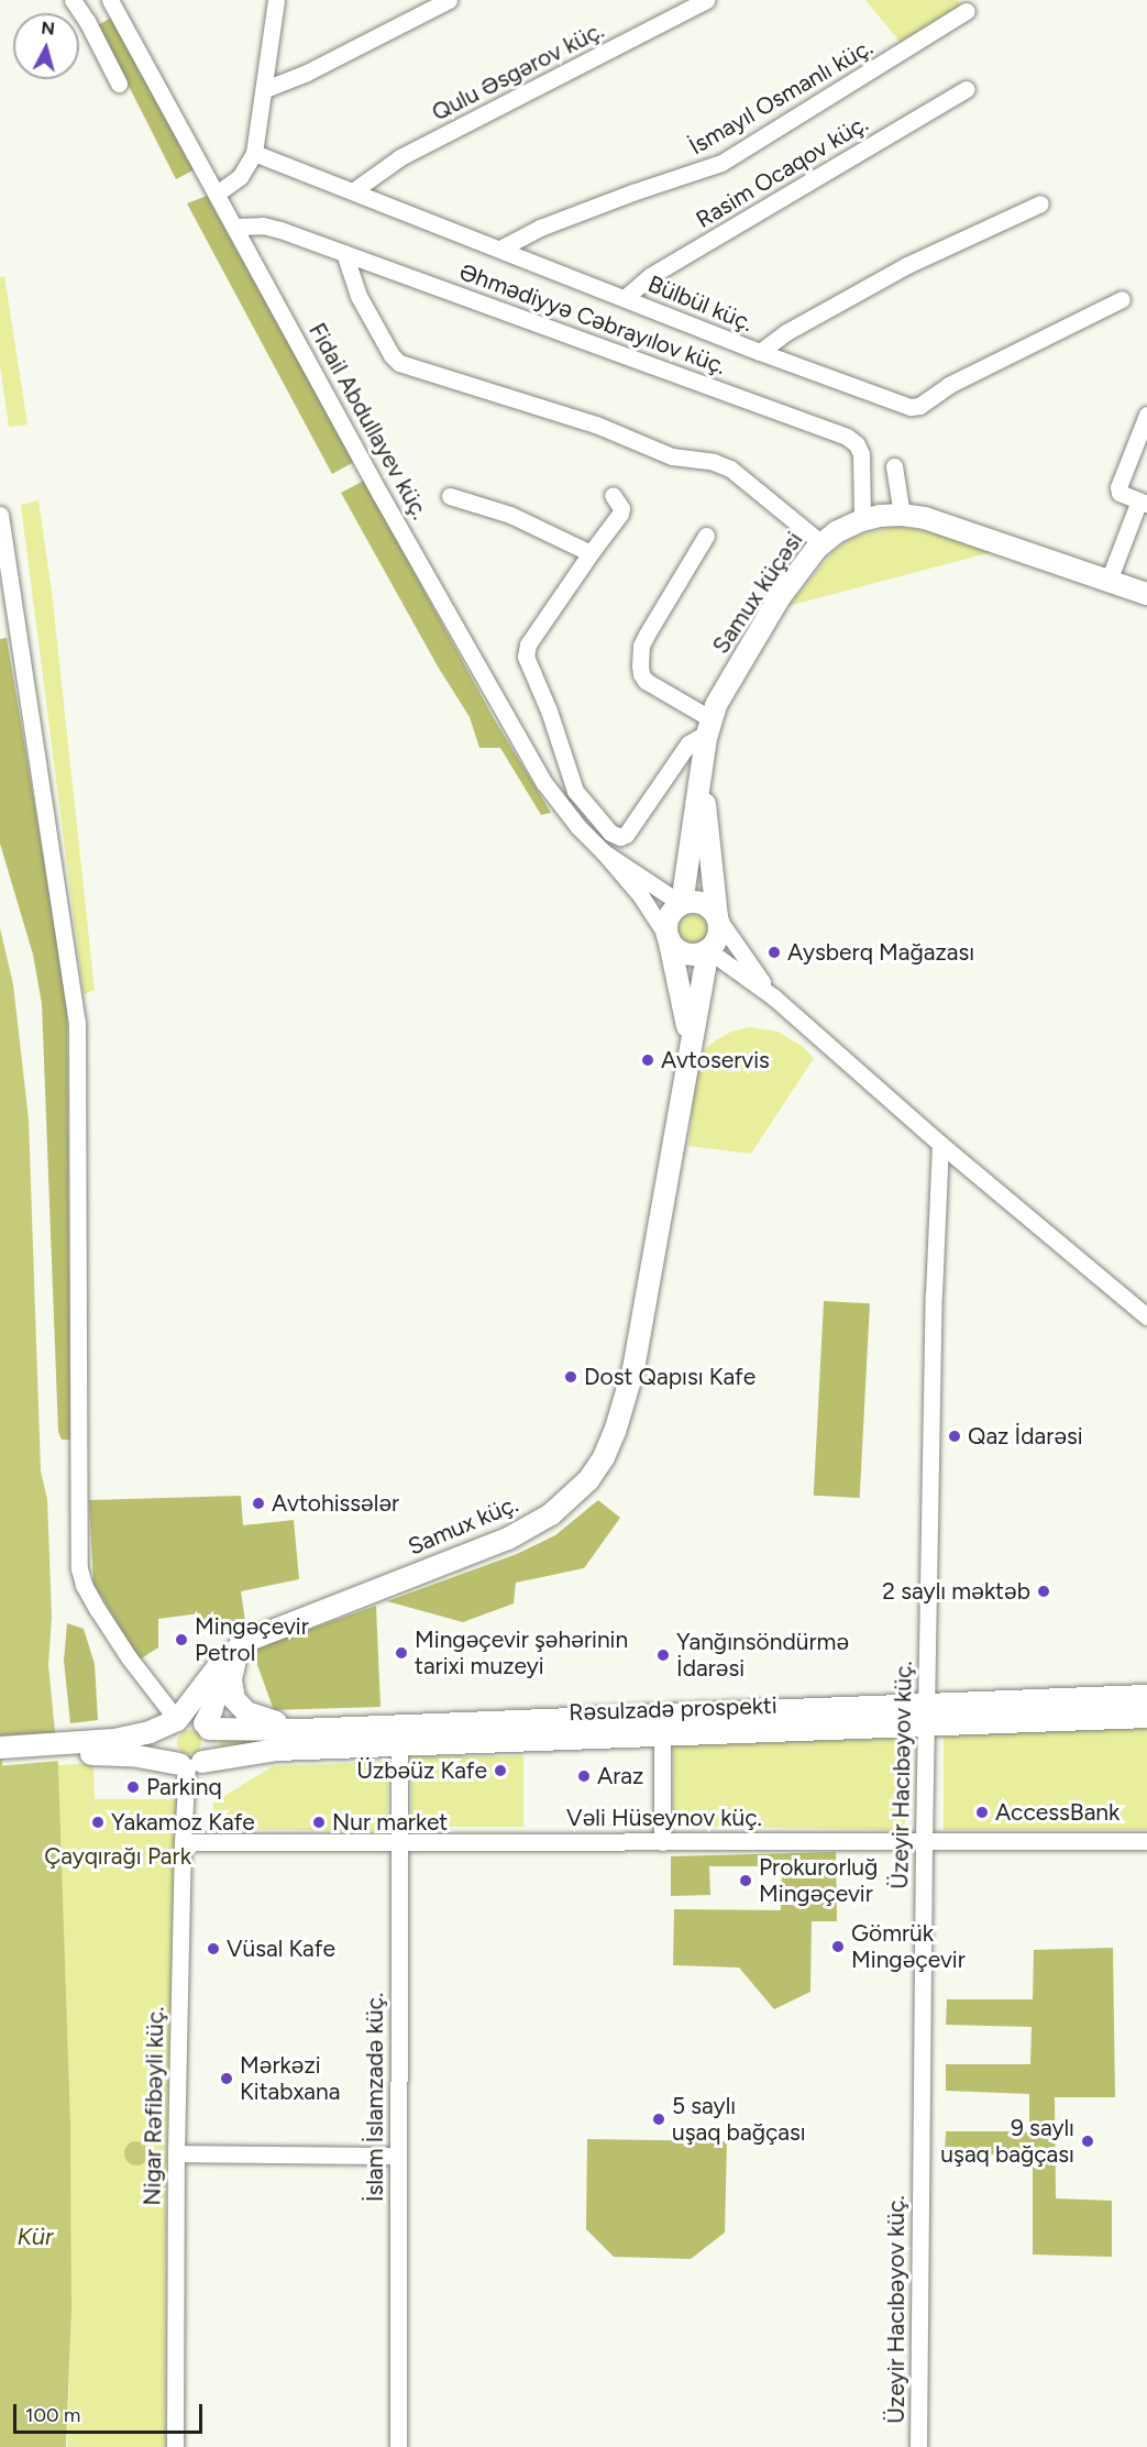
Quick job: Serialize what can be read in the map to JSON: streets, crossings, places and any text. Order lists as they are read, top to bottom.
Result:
{
  "streets": {
    "main road": ["Samux küçəsi", "Samux küç.", "Rəsulzadə prospekti"],
    "street": [
      "Qulu Əsgərov küç.",
      "İsmayıl Osmanlı küç.",
      "Rasim Ocaqov küç.",
      "Bülbül küç.",
      "Əhmədiyyə Cəbrayılov küç.",
      "Fidail Abdullayev küç.",
      "Üzeyir Hacıbəyov küç.",
      "Vəli Hüseynov küç.",
      "İslam İslamzadə küç.",
      "Nigar Rəfibəyli küç."
    ]
  },
  "crossings": [
    ["Qulu Əsgərov küç.", "Bülbül küç."],
    ["İsmayıl Osmanlı küç.", "Bülbül küç."],
    ["Rasim Ocaqov küç.", "Bülbül küç."],
    ["Əhmədiyyə Cəbrayılov küç.", "Fidail Abdullayev küç."],
    ["Əhmədiyyə Cəbrayılov küç.", "Samux küçəsi"],
    ["Samux küç.", "Rəsulzadə prospekti"],
    ["Samux küç.", "Nigar Rəfibəyli küç."],
    ["Rəsulzadə prospekti", "Üzeyir Hacıbəyov küç."],
    ["Rəsulzadə prospekti", "İslam İslamzadə küç."],
    ["Rəsulzadə prospekti", "Nigar Rəfibəyli küç."],
    ["Üzeyir Hacıbəyov küç.", "Vəli Hüseynov küç."],
    ["Vəli Hüseynov küç.", "İslam İslamzadə küç."],
    ["Vəli Hüseynov küç.", "Nigar Rəfibəyli küç."]
  ],
  "water": ["Kür"],
  "parks": ["Çayqırağı Park"],
  "places": [
    "Aysberq Mağazası",
    "Avtoservis",
    "Dost Qapısı Kafe",
    "Qaz İdarəsi",
    "Avtohissələr",
    "2 saylı məktəb",
    "Mingəçevir Petrol",
    "Mingəçevir şəhərinin tarixi muzeyi",
    "Yanğınsöndürmə İdarəsi",
    "Üzbəüz Kafe",
    "Araz",
    "Parkinq",
    "AccessBank",
    "Yakamoz Kafe",
    "Nur market",
    "Prokurorluğ Mingəçevir",
    "Gömrük Mingəçevir",
    "Vüsal Kafe",
    "Mərkəzi Kitabxana",
    "5 saylı uşaq bağçası",
    "9 saylı uşaq bağçası"
  ],
  "scale_bar": "100 m",
  "north": "top"
}
